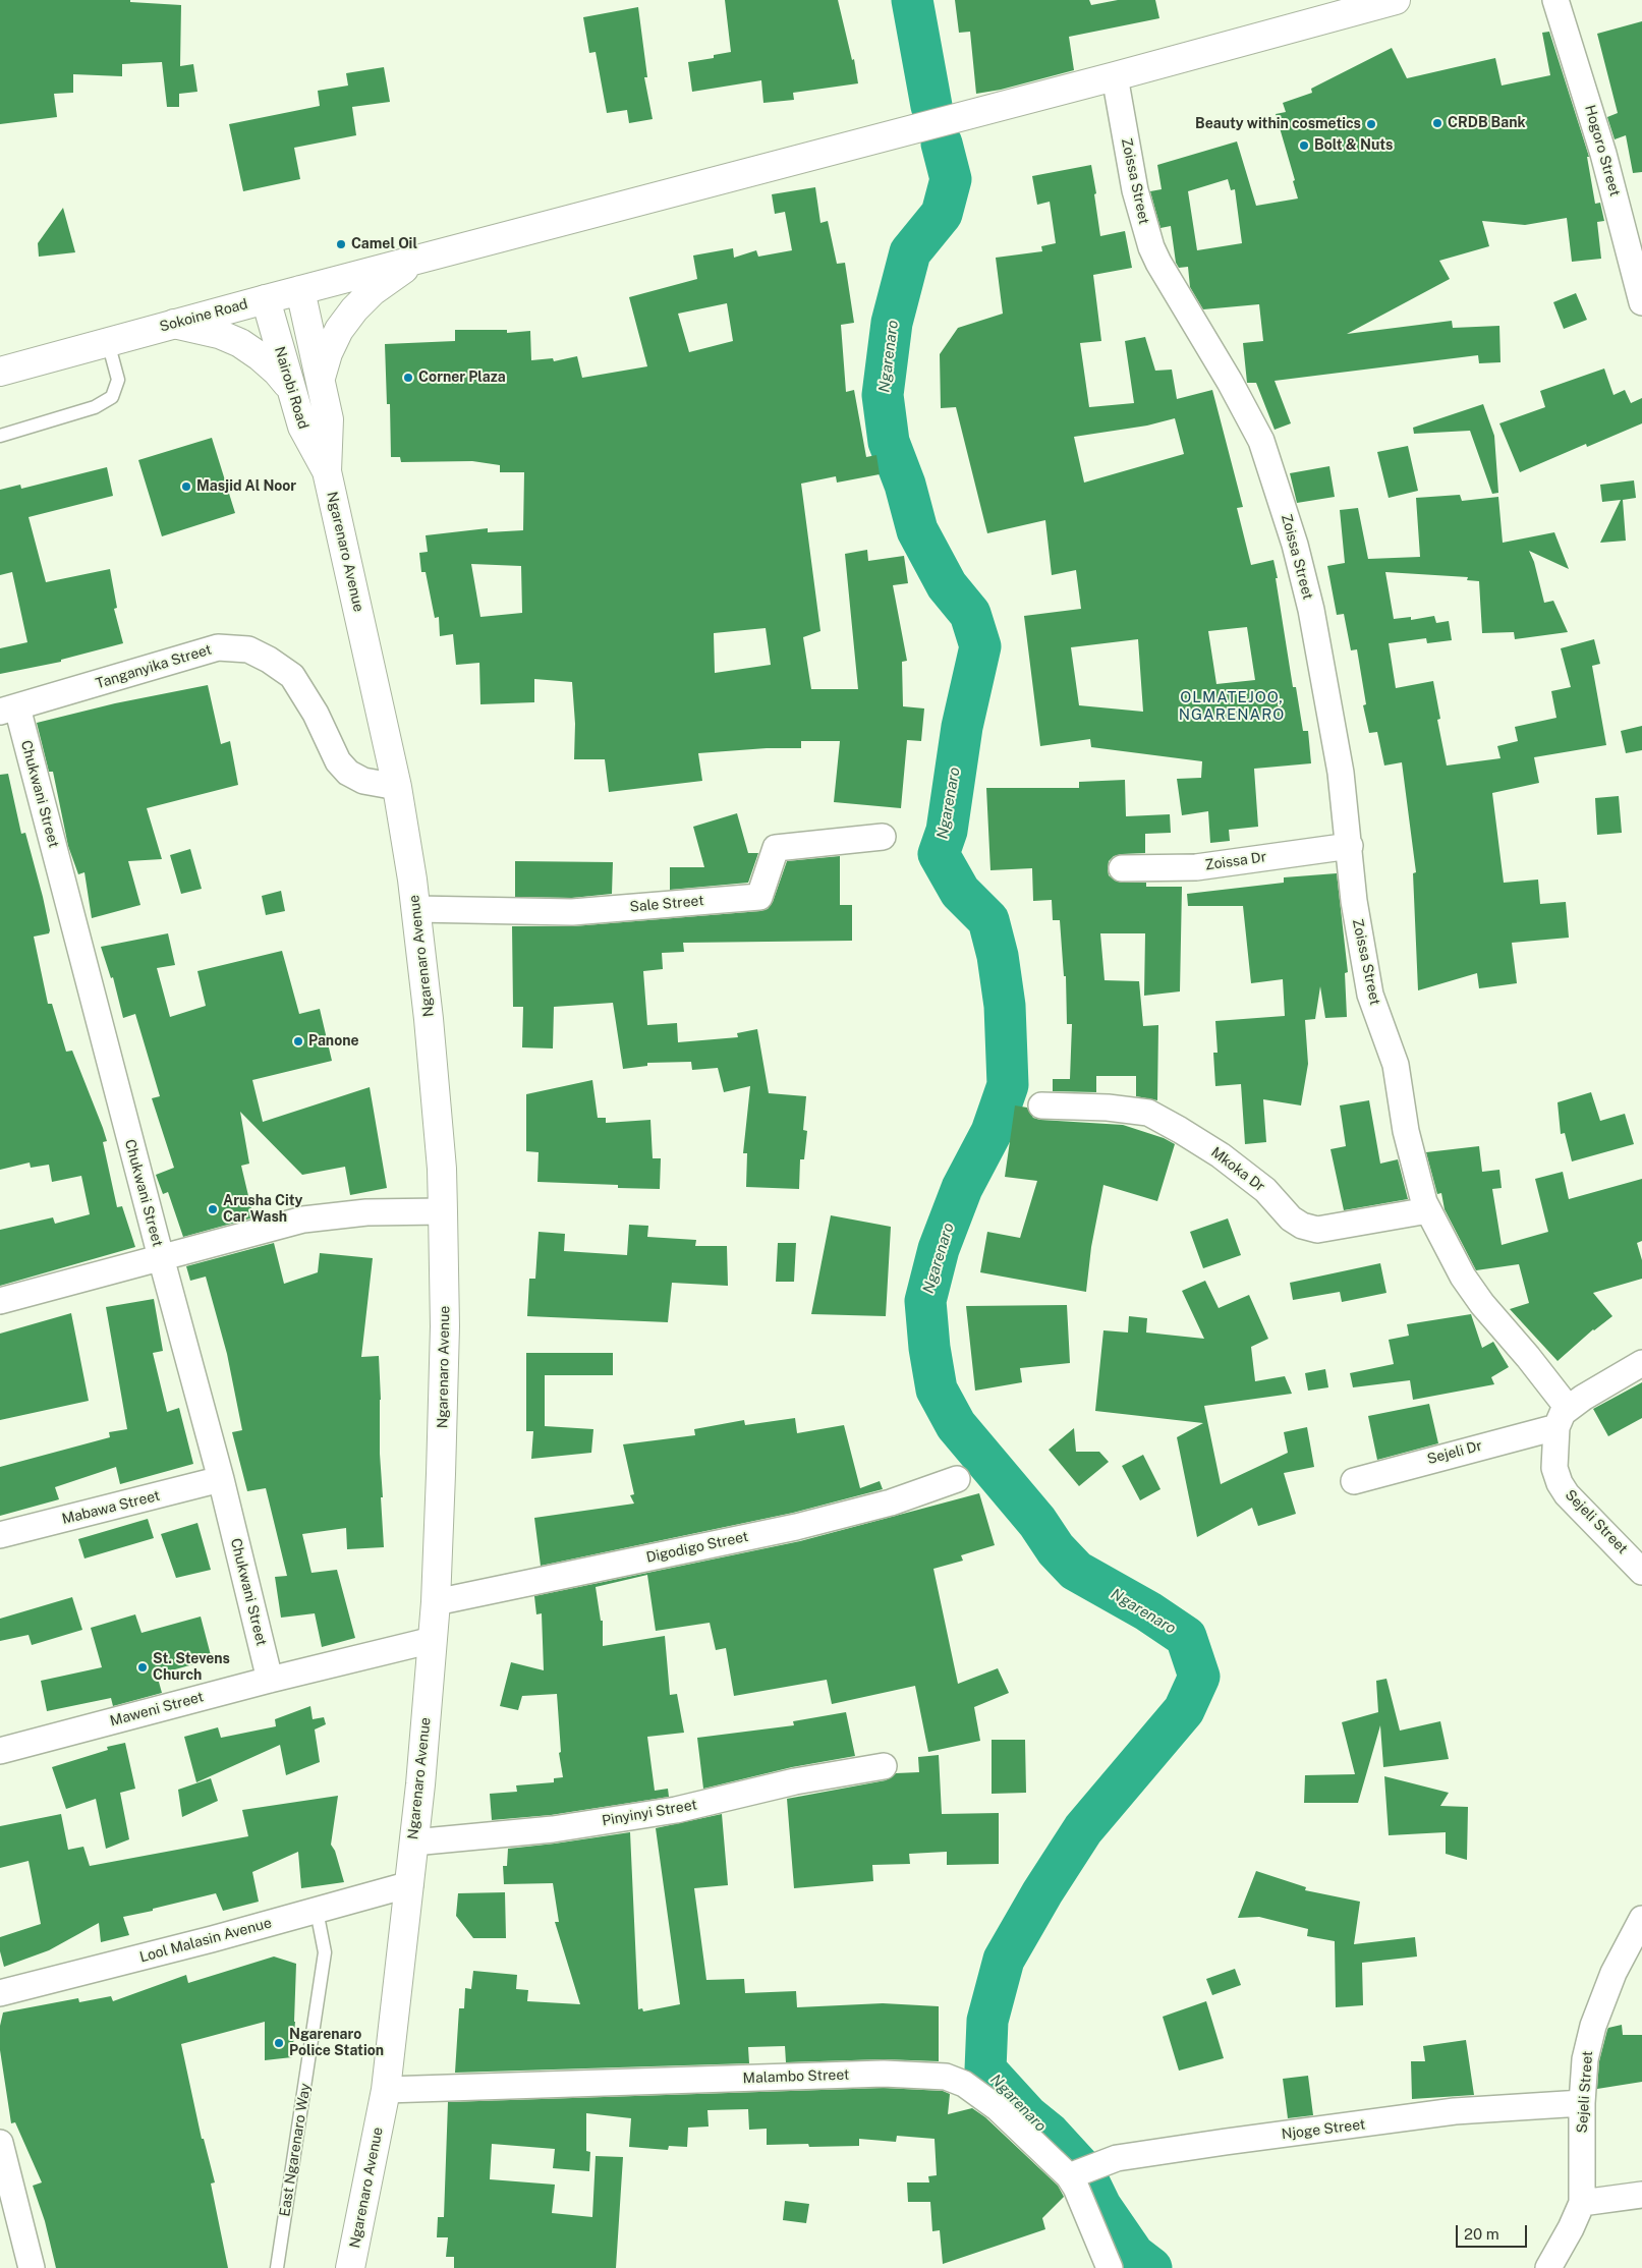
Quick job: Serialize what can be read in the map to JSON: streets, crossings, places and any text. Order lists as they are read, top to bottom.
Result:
{
  "streets": {
    "main road": ["Sokoine Road", "Nairobi Road", "Ngarenaro Avenue"],
    "street": [
      "Hogoro Street",
      "Zoissa Street",
      "Tanganyika Street",
      "Chukwani Street",
      "Zoissa Dr",
      "Sale Street",
      "Mkoka Dr",
      "Sejeli Dr",
      "Mabawa Street",
      "Sejeli Street",
      "Digodigo Street",
      "Maweni Street",
      "Pinyinyi Street",
      "Lool Malasin Avenue",
      "Malambo Street",
      "Njoge Street"
    ],
    "lane": ["East Ngarenaro Way"]
  },
  "crossings": [
    ["Zoissa Street", "Sokoine Road"],
    ["Zoissa Street", "Zoissa Dr"],
    ["Zoissa Street", "Mkoka Dr"],
    ["Sokoine Road", "Nairobi Road"],
    ["Nairobi Road", "Ngarenaro Avenue"],
    ["Ngarenaro Avenue", "Tanganyika Street"],
    ["Ngarenaro Avenue", "Sale Street"],
    ["Ngarenaro Avenue", "Digodigo Street"],
    ["Ngarenaro Avenue", "Maweni Street"],
    ["Ngarenaro Avenue", "Pinyinyi Street"],
    ["Ngarenaro Avenue", "Lool Malasin Avenue"],
    ["Ngarenaro Avenue", "Malambo Street"],
    ["Tanganyika Street", "Chukwani Street"],
    ["Chukwani Street", "Mabawa Street"],
    ["Chukwani Street", "Maweni Street"],
    ["Sejeli Dr", "Sejeli Street"],
    ["Sejeli Street", "Njoge Street"],
    ["Lool Malasin Avenue", "East Ngarenaro Way"],
    ["Malambo Street", "Njoge Street"]
  ],
  "districts": ["OLMATEJOO, NGARENARO"],
  "water": ["Ngarenaro"],
  "places": [
    "CRDB Bank",
    "Beauty within cosmetics",
    "Bolt & Nuts",
    "Camel Oil",
    "Corner Plaza",
    "Masjid Al Noor",
    "Panone",
    "Arusha City Car Wash",
    "St. Stevens Church",
    "Ngarenaro Police Station"
  ],
  "scale_bar": "20 m"
}
